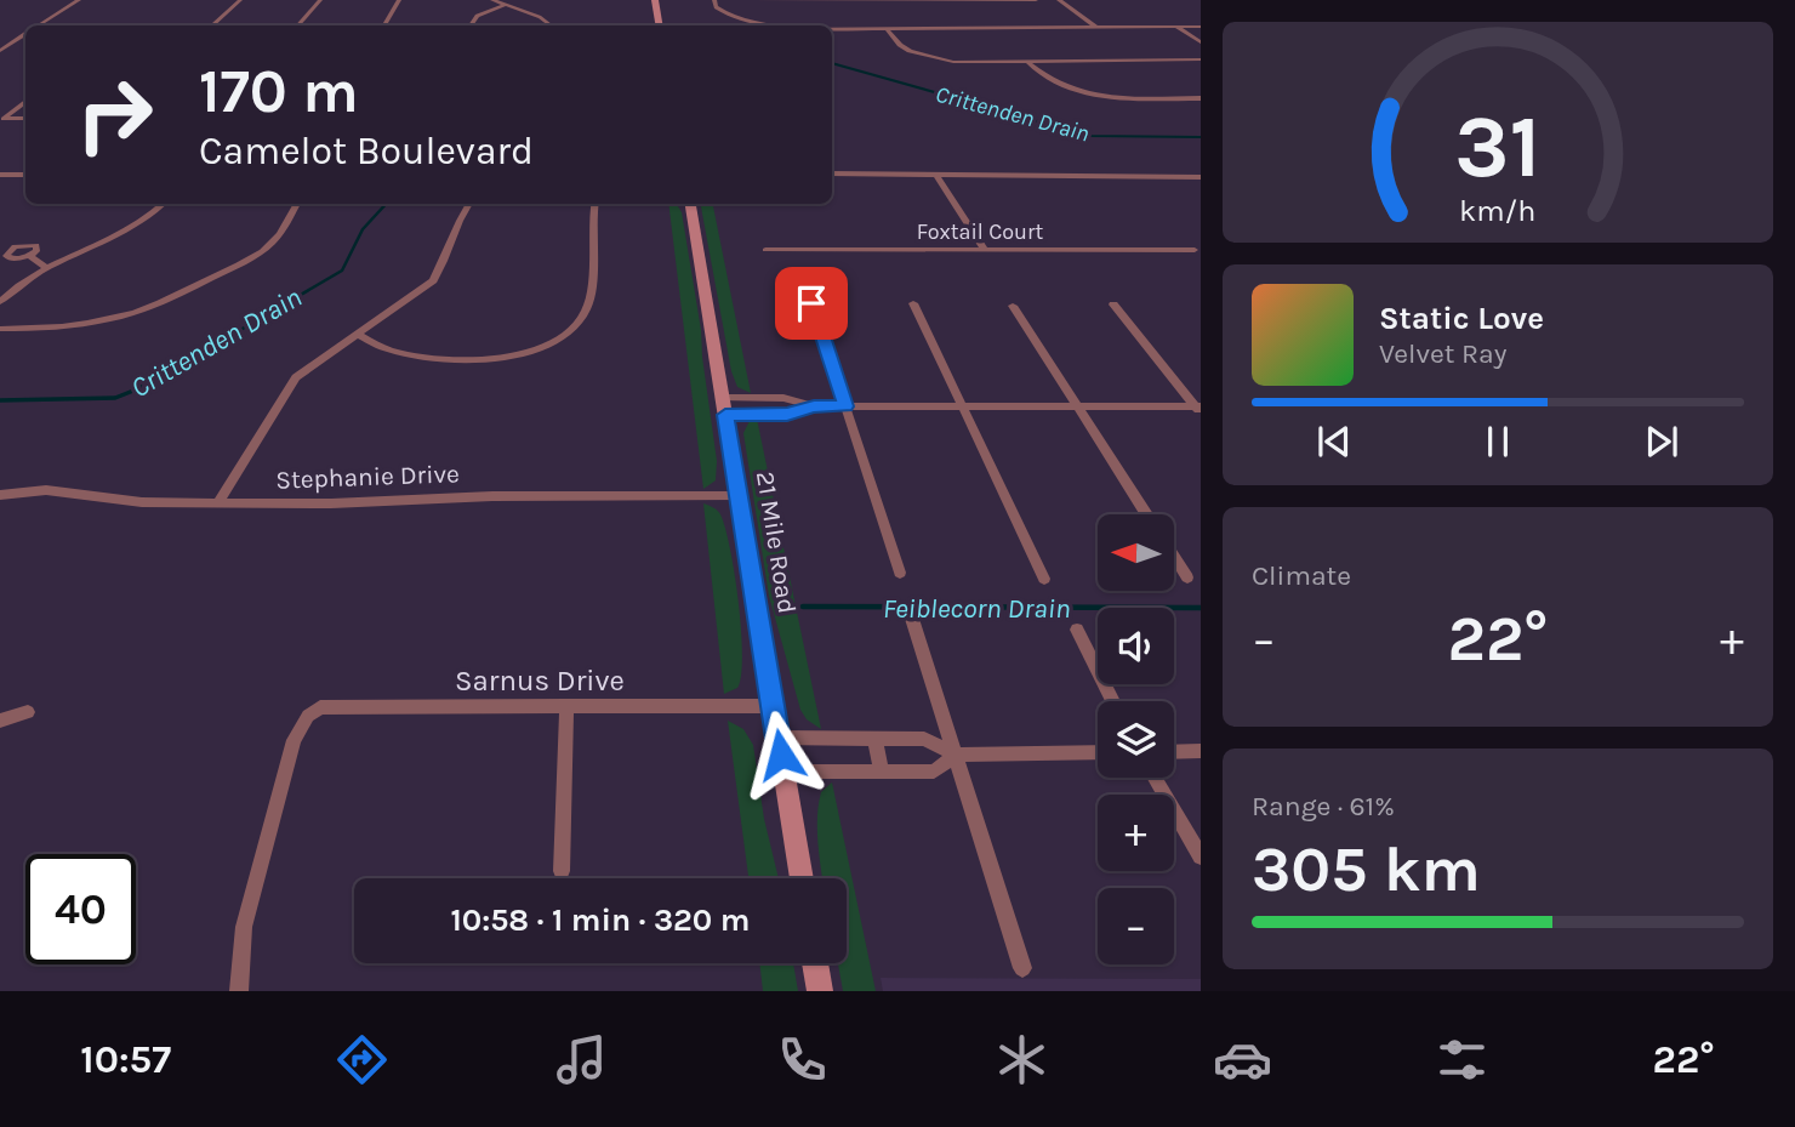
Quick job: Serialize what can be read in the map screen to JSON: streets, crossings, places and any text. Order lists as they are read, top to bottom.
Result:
{
  "streets": {
    "street": [
      "Foxtail Court",
      "Stephanie Drive",
      "21 Mile Road",
      "Sarnus Drive"
    ]
  },
  "crossings": [
    ["Stephanie Drive", "21 Mile Road"],
    ["21 Mile Road", "Sarnus Drive"]
  ],
  "water": ["Crittenden Drain", "Feiblecorn Drain"],
  "north": "left",
  "page": {
    "turn": ["170 m", "Camelot Boulevard"],
    "song": ["Static Love", "Velvet Ray"],
    "tile": [
      "Climate",
      ["Range · 61%", "305 km"]
    ],
    "map_buttons": ["+", "−"],
    "heat": ["−", "22°", "+"],
    "limit": "40",
    "trip": "10:58 · 1 min · 320 m",
    "tabs": ["10:57", "22°"],
    "gauge": ["31", "km/h"]
  }
}
